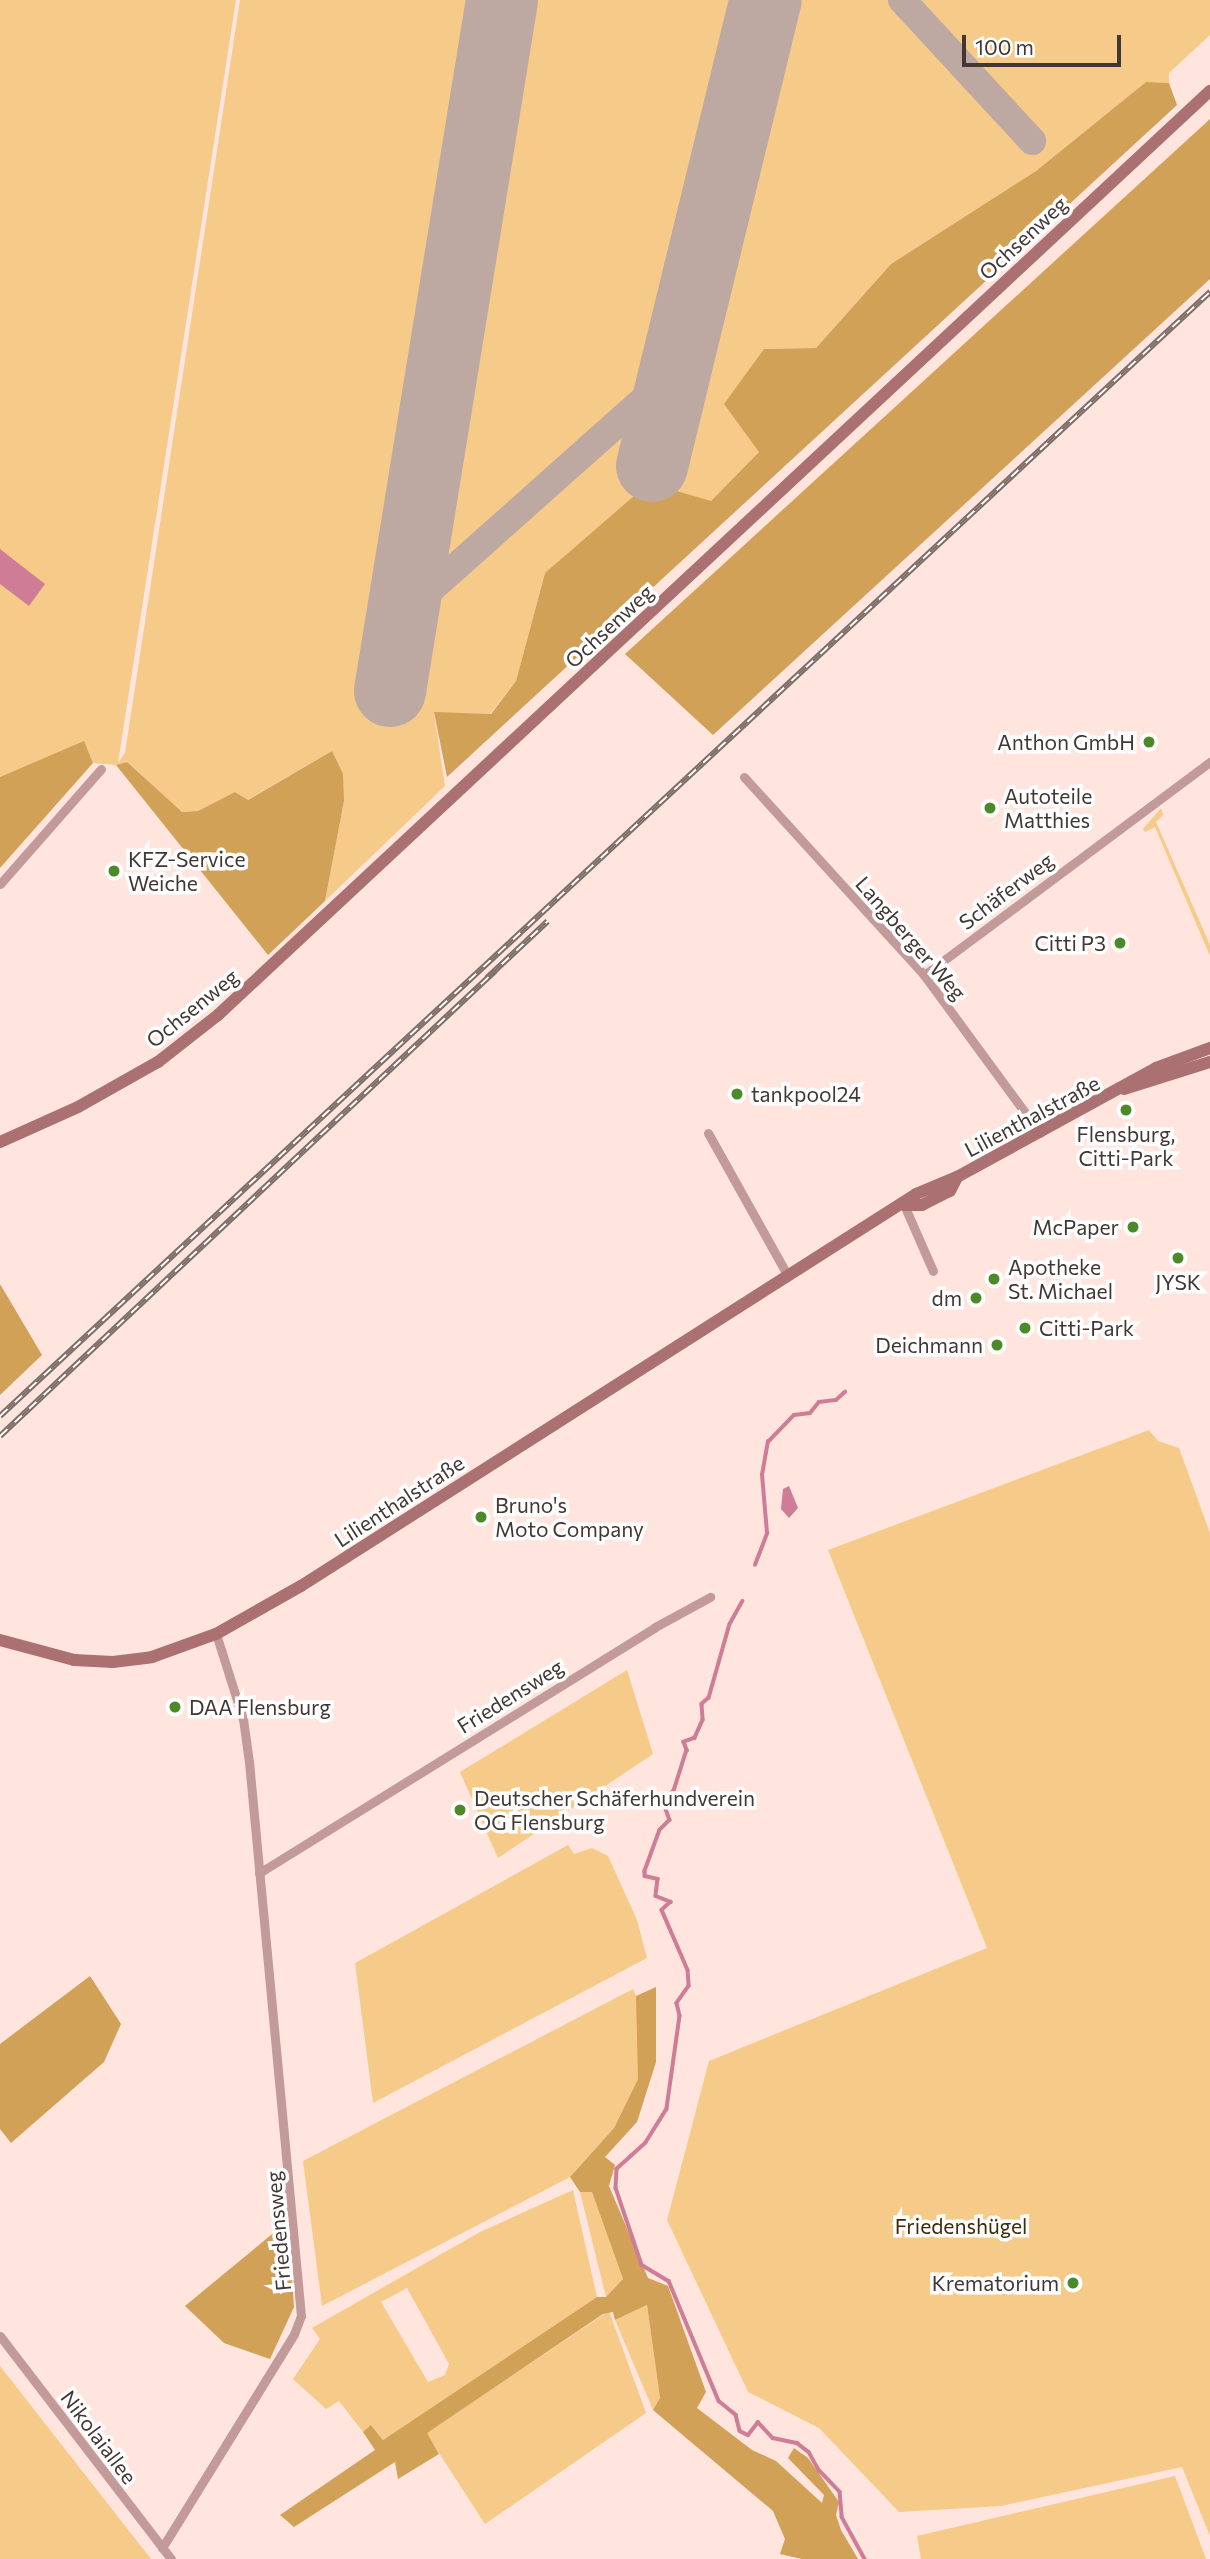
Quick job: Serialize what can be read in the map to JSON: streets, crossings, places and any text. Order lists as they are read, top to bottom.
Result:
{
  "streets": {
    "main road": ["Ochsenweg", "Lilienthalstraße"],
    "street": [
      "Schäferweg",
      "Langberger Weg",
      "Friedensweg",
      "Nikolaiallee"
    ]
  },
  "crossings": [
    ["Schäferweg", "Langberger Weg"],
    ["Langberger Weg", "Lilienthalstraße"],
    ["Lilienthalstraße", "Friedensweg"],
    ["Friedensweg", "Nikolaiallee"]
  ],
  "parks": ["Friedenshügel"],
  "places": [
    "Anthon GmbH",
    "Autoteile Matthies",
    "KFZ-Service Weiche",
    "Citti P3",
    "tankpool24",
    "Flensburg, Citti-Park",
    "McPaper",
    "JYSK",
    "Apotheke St. Michael",
    "dm",
    "Citti-Park",
    "Deichmann",
    "Bruno's Moto Company",
    "DAA Flensburg",
    "Deutscher Schäferhundverein OG Flensburg",
    "Krematorium"
  ],
  "scale_bar": "100 m"
}
